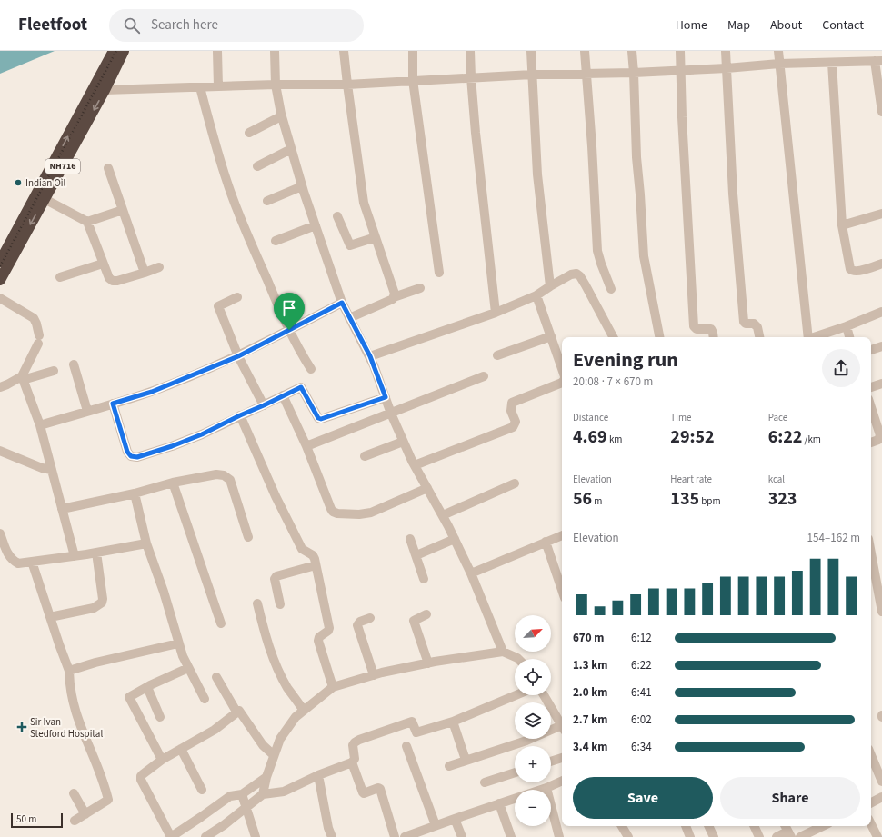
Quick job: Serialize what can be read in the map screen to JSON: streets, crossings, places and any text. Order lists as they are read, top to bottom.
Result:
{
  "streets": {
    "highway": ["NH716"]
  },
  "places": {
    "other": ["Indian Oil"],
    "health": ["Sir Ivan Stedford Hospital"]
  },
  "scale_bar": "50 m",
  "north": "top right",
  "page": {
    "header": "Fleetfoot",
    "search": "Search here",
    "nav": [
      "Home",
      "Map",
      "About",
      "Contact"
    ],
    "heading": ["Evening run", "20:08 · 7 × 670 m"],
    "stats": [
      ["Distance", "4.69 km"],
      ["Time", "29:52"],
      ["Pace", "6:22 /km"],
      ["Elevation", "56 m"],
      ["Heart rate", "135 bpm"],
      ["kcal", "323"]
    ],
    "chart": ["Elevation", "154–162 m"],
    "map_buttons": ["+", "−"],
    "list": [
      {
        "name": "670 m",
        "note": "6:12"
      },
      {
        "name": "1.3 km",
        "note": "6:22"
      },
      {
        "name": "2.0 km",
        "note": "6:41"
      },
      {
        "name": "2.7 km",
        "note": "6:02"
      },
      {
        "name": "3.4 km",
        "note": "6:34"
      }
    ],
    "buttons": ["Save", "Share"],
    "scale": "50 m"
  }
}
